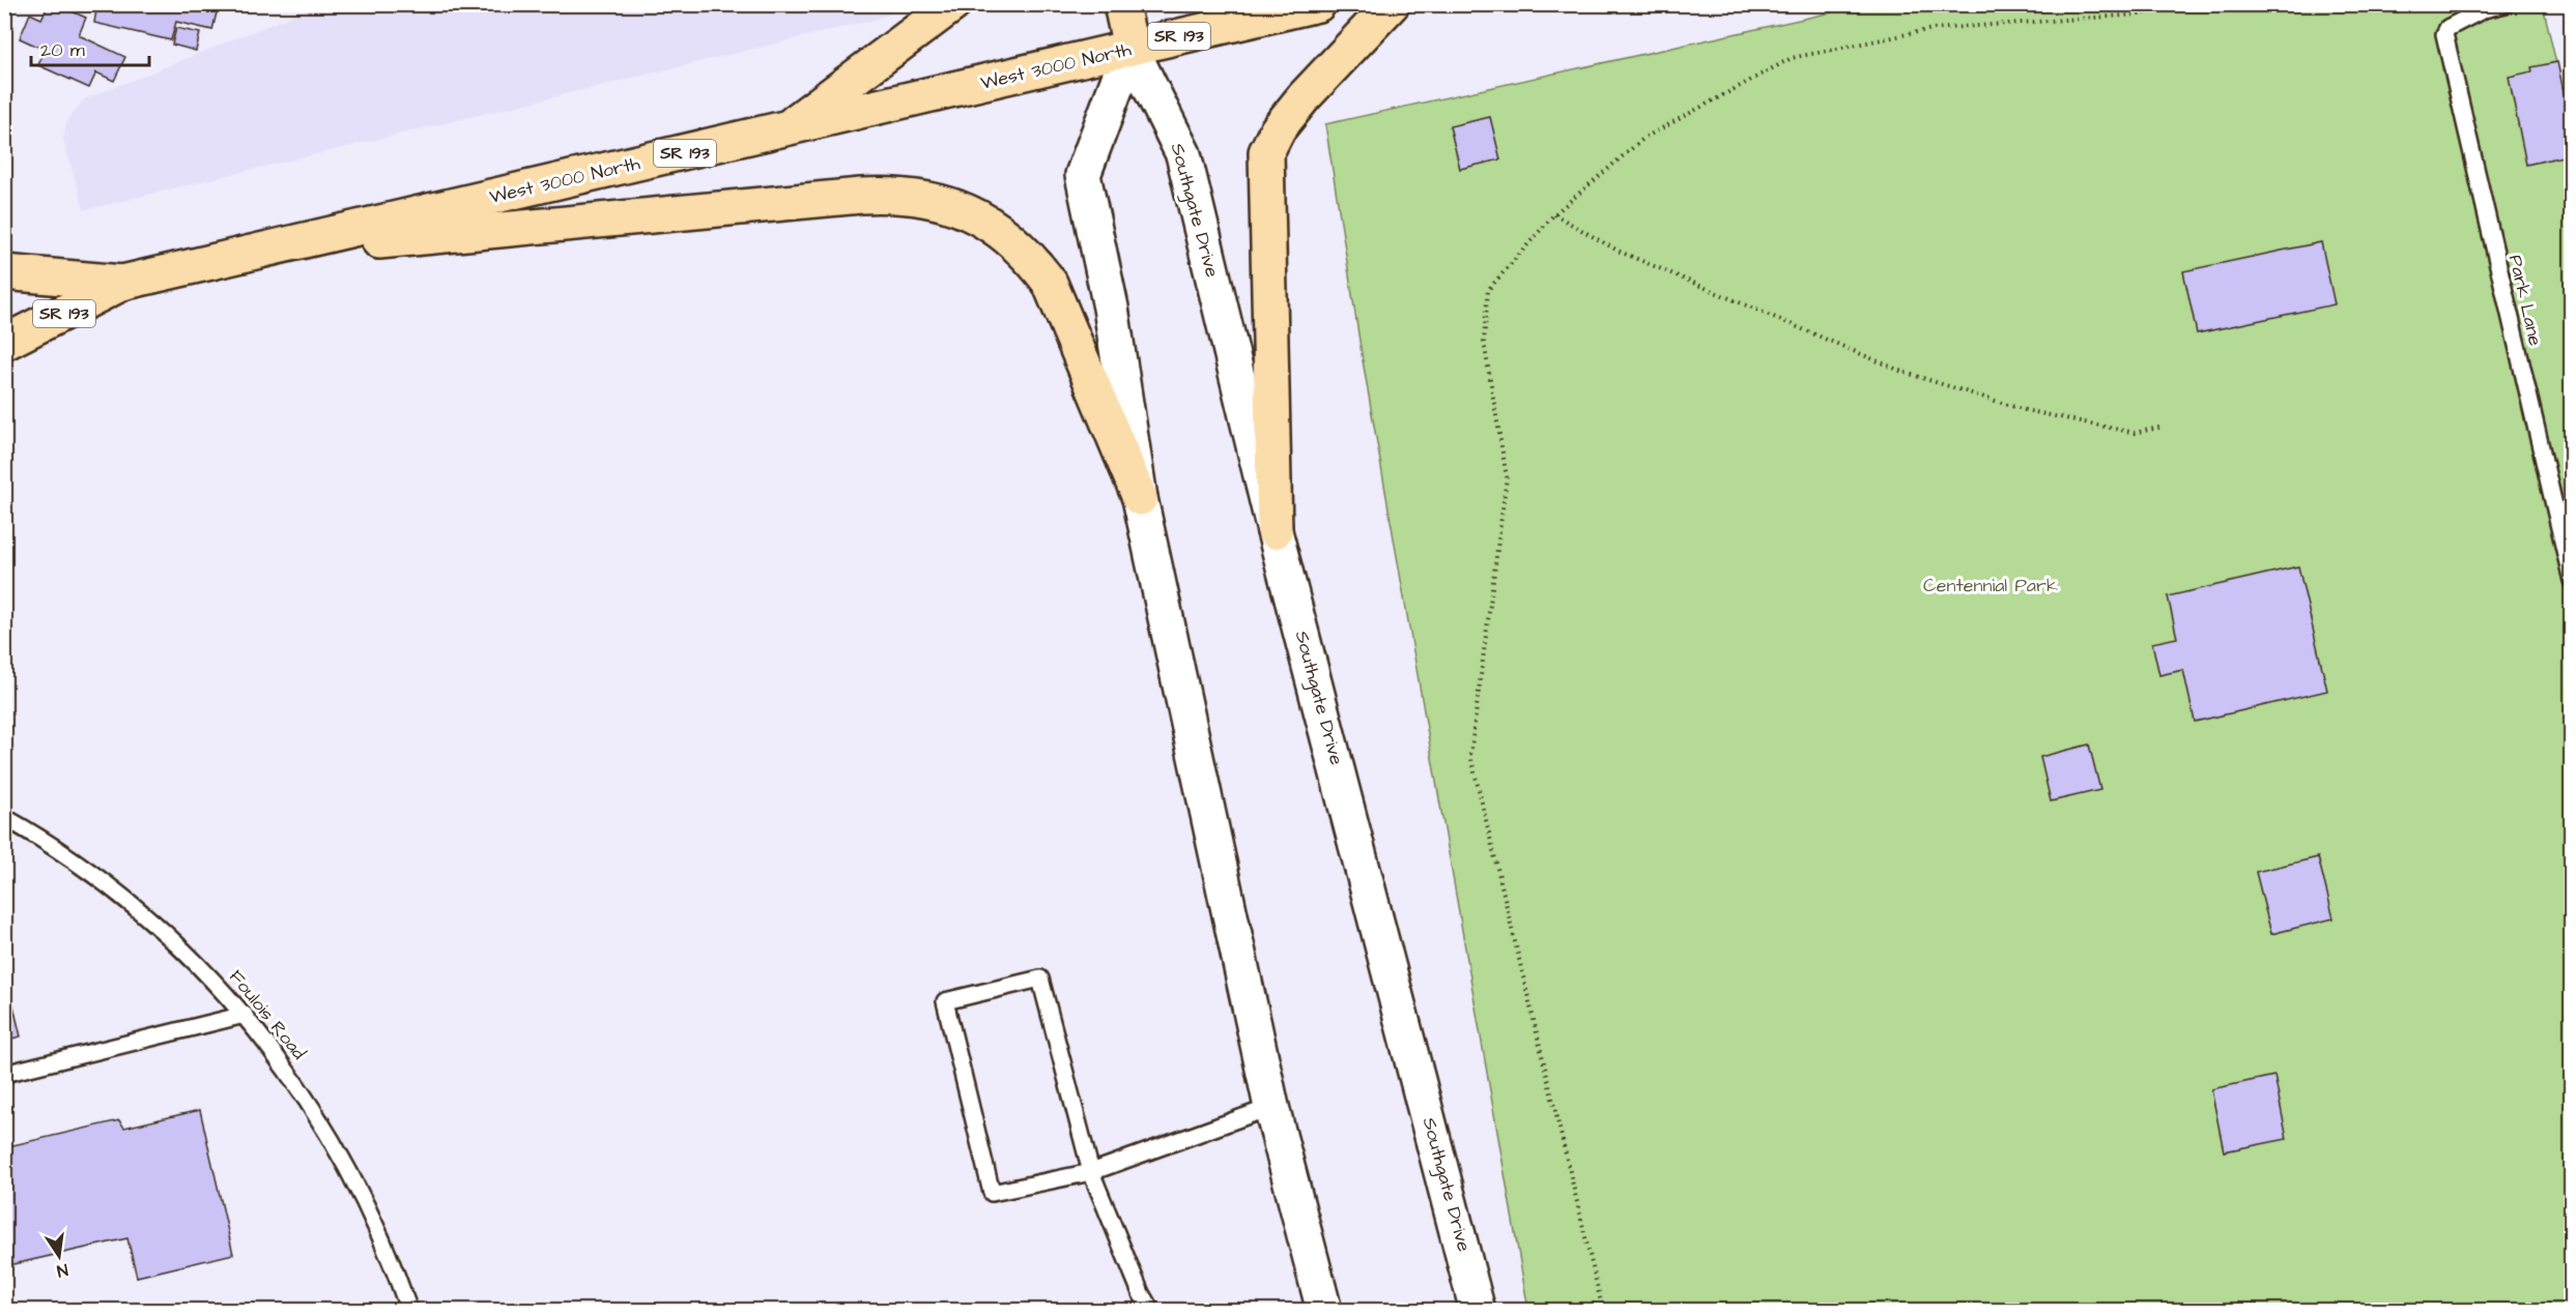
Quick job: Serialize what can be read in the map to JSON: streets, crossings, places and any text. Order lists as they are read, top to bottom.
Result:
{
  "streets": {
    "main road": ["SR 193", "West 3000 North", "Southgate Drive"],
    "lane": ["Park Lane", "Foulois Road"]
  },
  "crossings": [
    ["SR 193", "West 3000 North"],
    ["West 3000 North", "Southgate Drive"]
  ],
  "parks": ["Centennial Park"],
  "scale_bar": "20 m",
  "north": "bottom"
}
